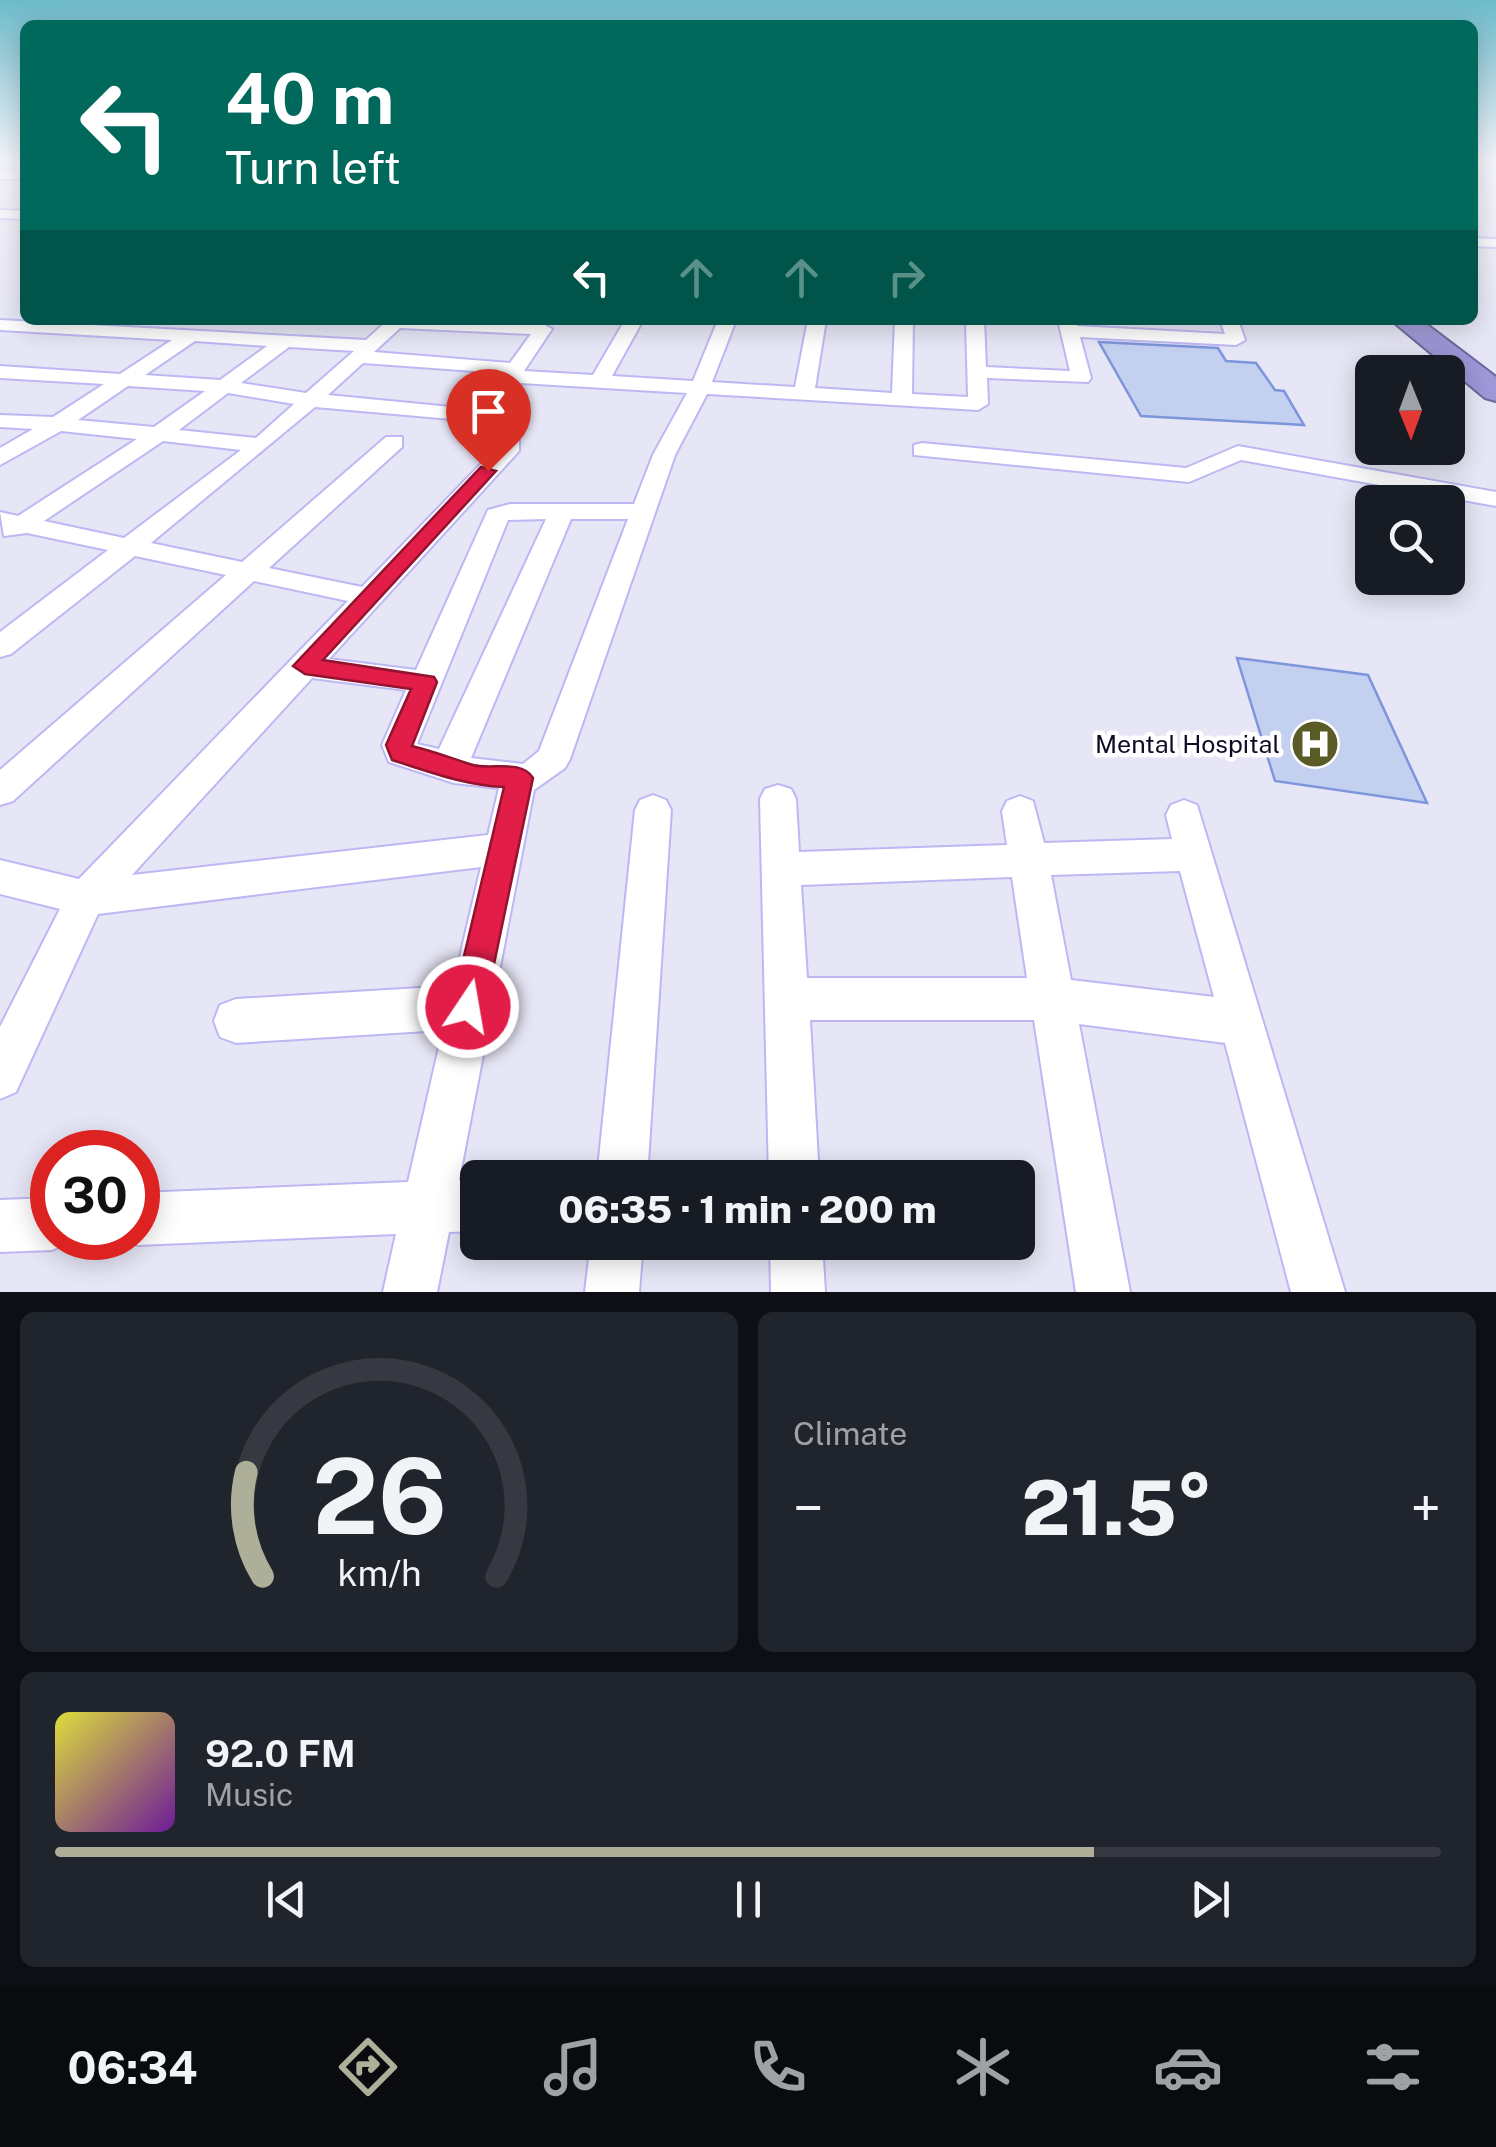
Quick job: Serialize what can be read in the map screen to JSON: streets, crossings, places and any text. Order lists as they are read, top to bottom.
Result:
{
  "places": {
    "hospital": ["Mental Hospital"]
  },
  "north": "bottom",
  "page": {
    "turn": ["40 m", "Turn left"],
    "limit": "30",
    "trip": "06:35 · 1 min · 200 m",
    "tile": "Climate",
    "heat": ["−", "21.5°", "+"],
    "song": ["92.0 FM", "Music"],
    "tabs": "06:34",
    "gauge": ["26", "km/h"]
  }
}
